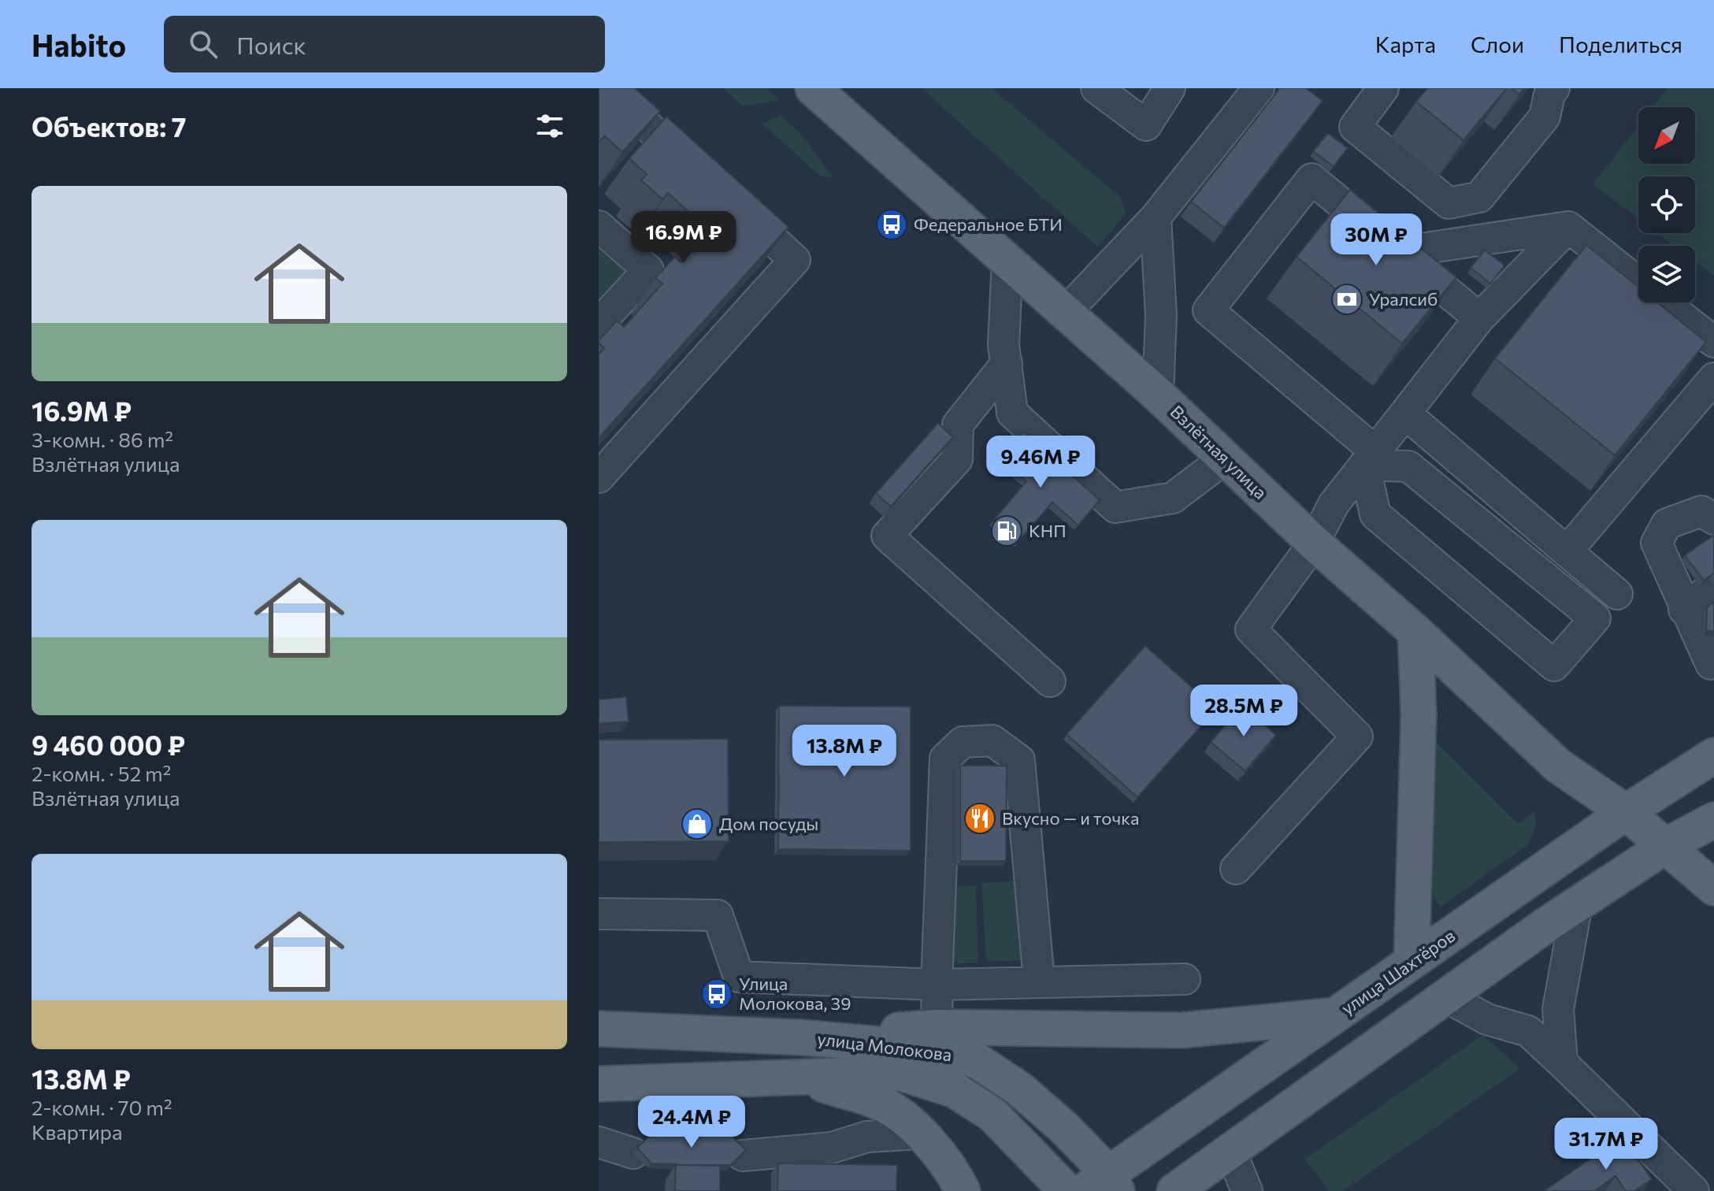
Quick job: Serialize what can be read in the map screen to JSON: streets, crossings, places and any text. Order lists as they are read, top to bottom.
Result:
{
  "streets": {
    "main road": ["Взлётная улица", "улица Шахтёров", "улица Молокова"]
  },
  "crossings": [
    ["Взлётная улица", "улица Шахтёров"],
    ["улица Шахтёров", "улица Молокова"]
  ],
  "places": {
    "bus stop": ["Федеральное БТИ", "Улица Молокова, 39"],
    "bank": ["Уралсиб"],
    "fuel station": ["КНП"],
    "restaurant": ["Вкусно — и точка"],
    "shop": ["Дом посуды"]
  },
  "north": "bottom left",
  "page": {
    "header": "Habito",
    "search": "Поиск",
    "nav": ["Карта", "Слои", "Поделиться"],
    "heading": "Объектов: 7",
    "list": [
      {
        "name": "16.9M ₽",
        "note": "3-комн. · 86 m² · Взлётная улица"
      },
      {
        "name": "9 460 000 ₽",
        "note": "2-комн. · 52 m² · Взлётная улица"
      },
      {
        "name": "13.8M ₽",
        "note": "2-комн. · 70 m² · Квартира"
      }
    ],
    "price": [
      "16.9M ₽",
      "30M ₽",
      "9.46M ₽",
      "28.5M ₽",
      "13.8M ₽",
      "24.4M ₽",
      "31.7M ₽"
    ]
  }
}
